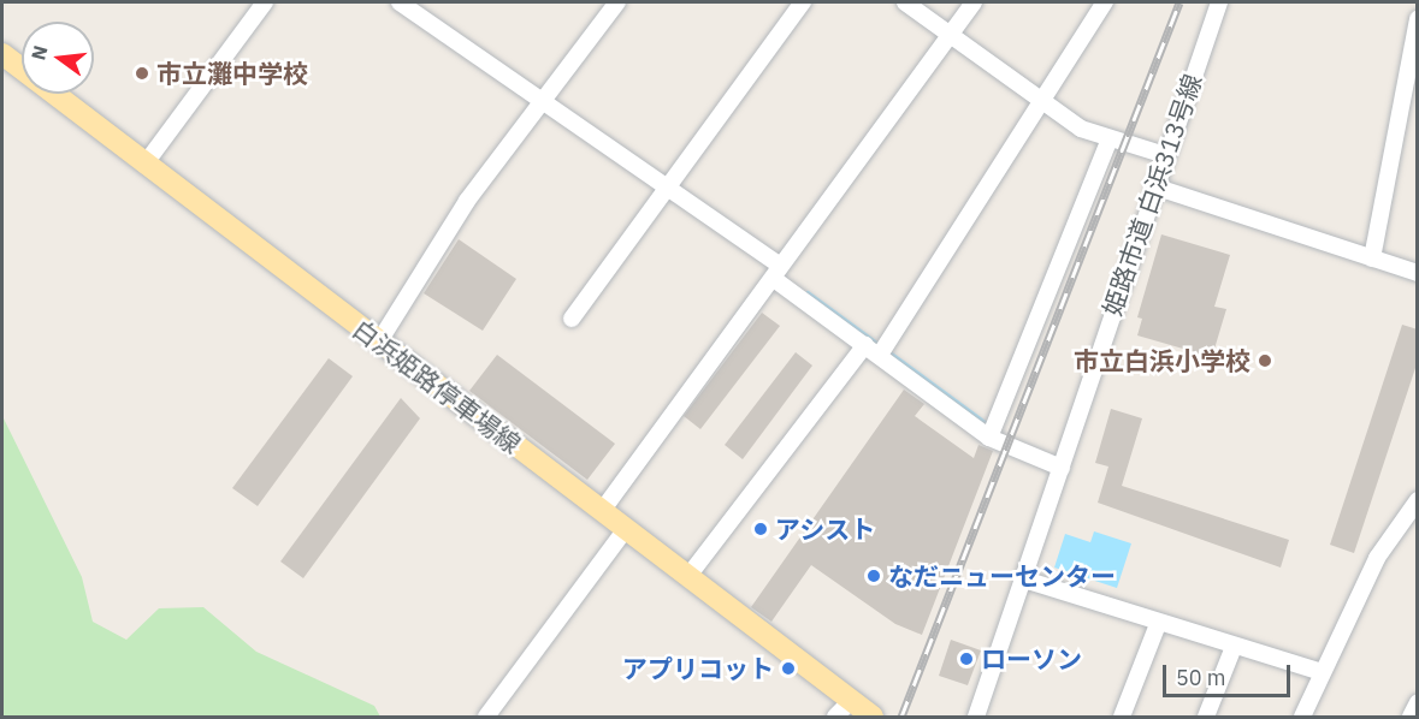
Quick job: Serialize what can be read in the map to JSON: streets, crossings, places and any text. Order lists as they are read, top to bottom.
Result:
{
  "streets": {
    "main road": ["白浜姫路停車場線"],
    "street": ["姫路市道 白浜313号線"]
  },
  "places": [
    "市立灘中学校",
    "市立白浜小学校",
    "アシスト",
    "なだニューセンター",
    "ローソン",
    "アプリコット"
  ],
  "scale_bar": "50 m",
  "north": "left"
}
